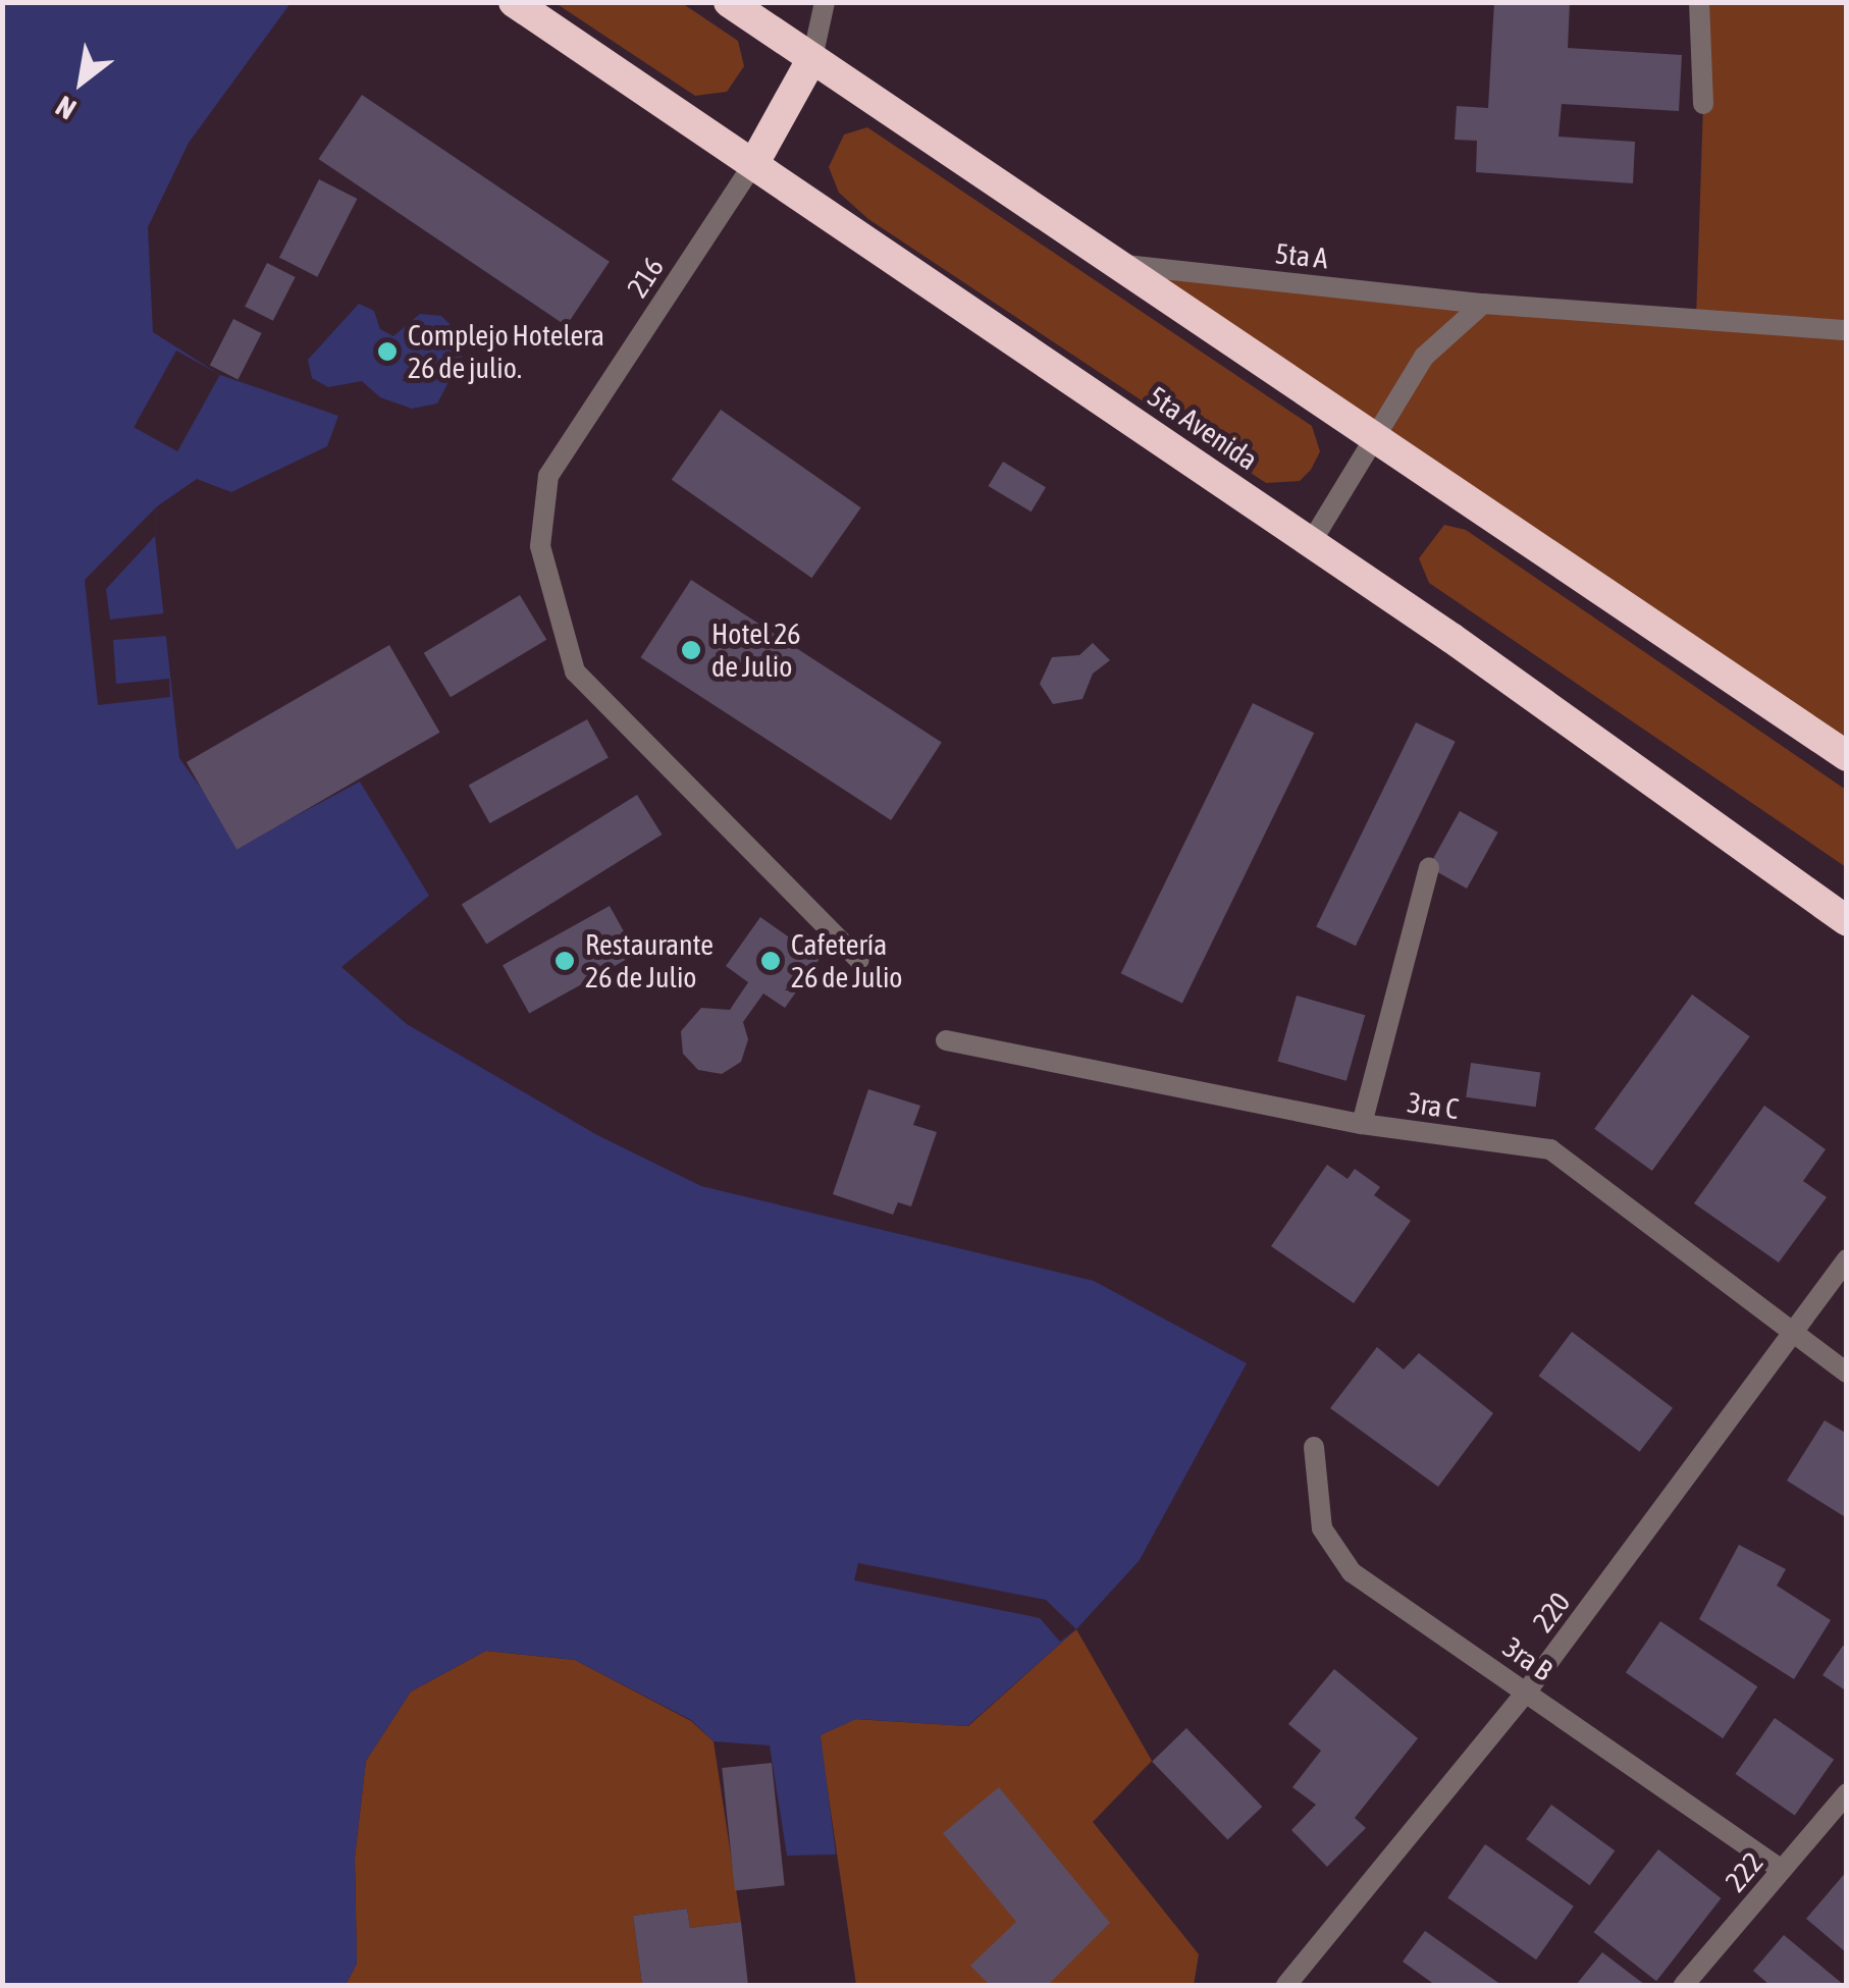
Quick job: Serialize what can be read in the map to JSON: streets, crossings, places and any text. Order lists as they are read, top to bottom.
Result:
{
  "streets": {
    "highway": ["5ta Avenida"],
    "street": [
      "5ta A",
      "216",
      "3ra C",
      "220",
      "3ra B",
      "222"
    ]
  },
  "crossings": [
    ["216", "5ta Avenida"],
    ["3ra C", "220"],
    ["220", "3ra B"],
    ["3ra B", "222"]
  ],
  "places": [
    "Complejo Hotelera 26 de julio.",
    "Hotel 26 de Julio",
    "Restaurante 26 de Julio",
    "Cafetería 26 de Julio"
  ],
  "north": "bottom left"
}
